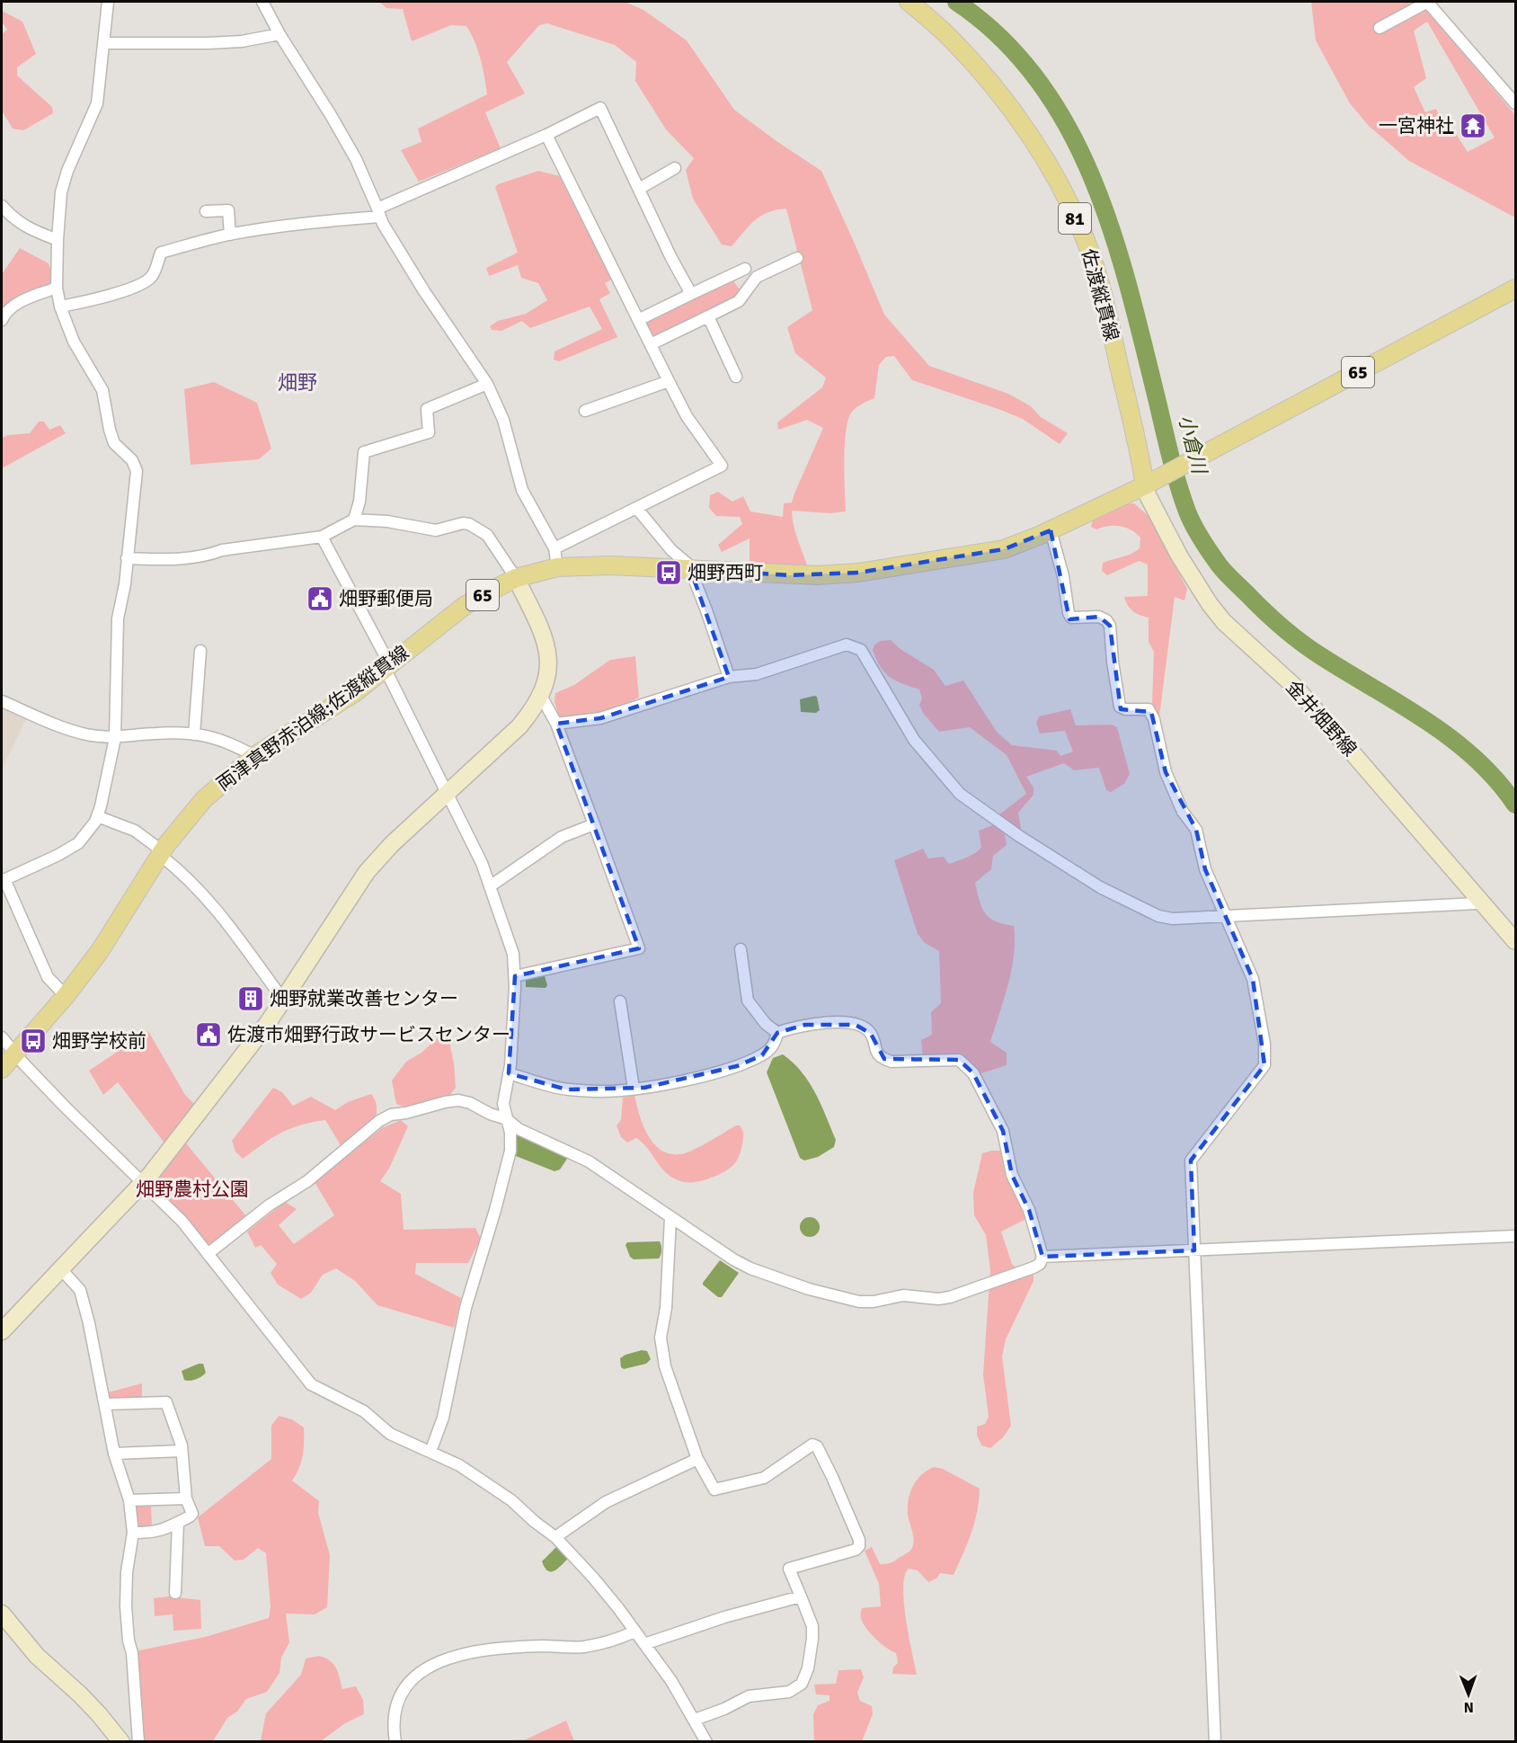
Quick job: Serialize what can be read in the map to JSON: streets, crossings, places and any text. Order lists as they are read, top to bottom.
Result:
{
  "streets": {
    "main road": [
      "81",
      "佐渡縦貫線",
      "65",
      "両津真野赤泊線;佐渡縦貫線"
    ],
    "street": ["金井畑野線"]
  },
  "crossings": [
    ["佐渡縦貫線", "65"],
    ["佐渡縦貫線", "両津真野赤泊線;佐渡縦貫線"],
    ["佐渡縦貫線", "金井畑野線"],
    ["65", "両津真野赤泊線;佐渡縦貫線"],
    ["65", "金井畑野線"],
    ["両津真野赤泊線;佐渡縦貫線", "金井畑野線"]
  ],
  "districts": ["畑野"],
  "water": ["小倉川"],
  "parks": ["畑野農村公園"],
  "places": {
    "temple": ["一宮神社"],
    "bus stop": ["畑野西町", "畑野学校前"],
    "public building": ["畑野郵便局", "佐渡市畑野行政サービスセンター"],
    "building": ["畑野就業改善センター"]
  },
  "north": "bottom"
}
